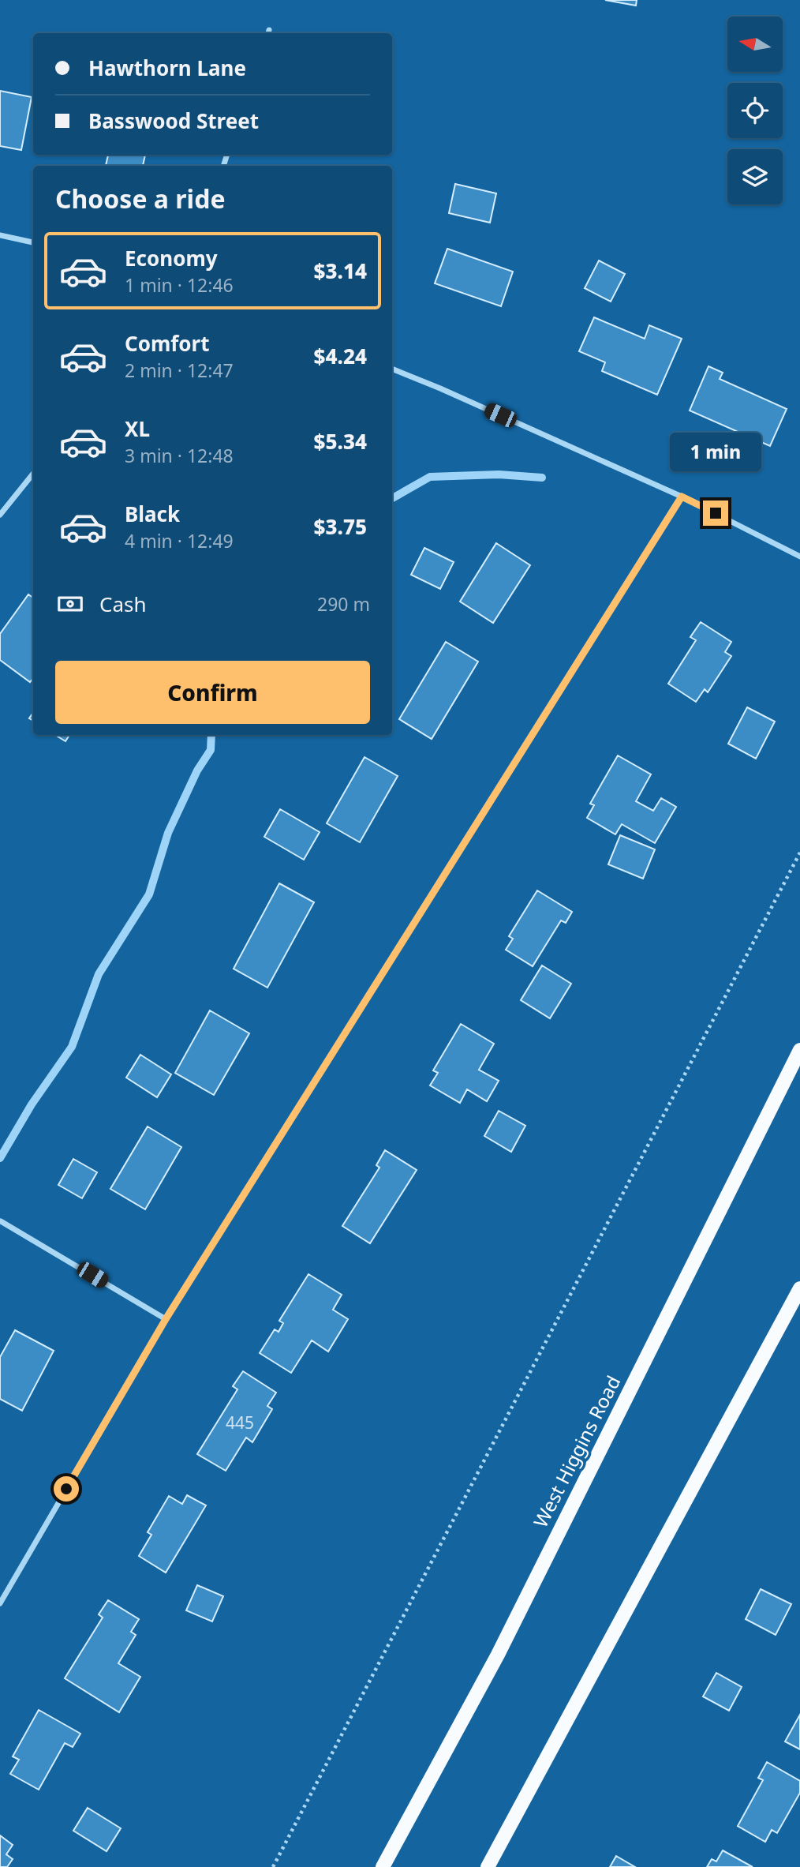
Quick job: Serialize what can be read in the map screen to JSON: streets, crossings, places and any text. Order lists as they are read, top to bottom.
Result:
{
  "streets": {
    "main road": ["West Higgins Road"]
  },
  "house_numbers": ["445"],
  "north": "left",
  "page": {
    "banner": ["Hawthorn Lane", "Basswood Street"],
    "heading": "Choose a ride",
    "list": [
      {
        "name": "Economy",
        "note": "1 min · 12:46",
        "value": "$3.14"
      },
      {
        "name": "Comfort",
        "note": "2 min · 12:47",
        "value": "$4.24"
      },
      {
        "name": "XL",
        "note": "3 min · 12:48",
        "value": "$5.34"
      },
      {
        "name": "Black",
        "note": "4 min · 12:49",
        "value": "$3.75"
      }
    ],
    "bubble": "1 min",
    "pay": ["Cash", "290 m"],
    "buttons": "Confirm"
  }
}
